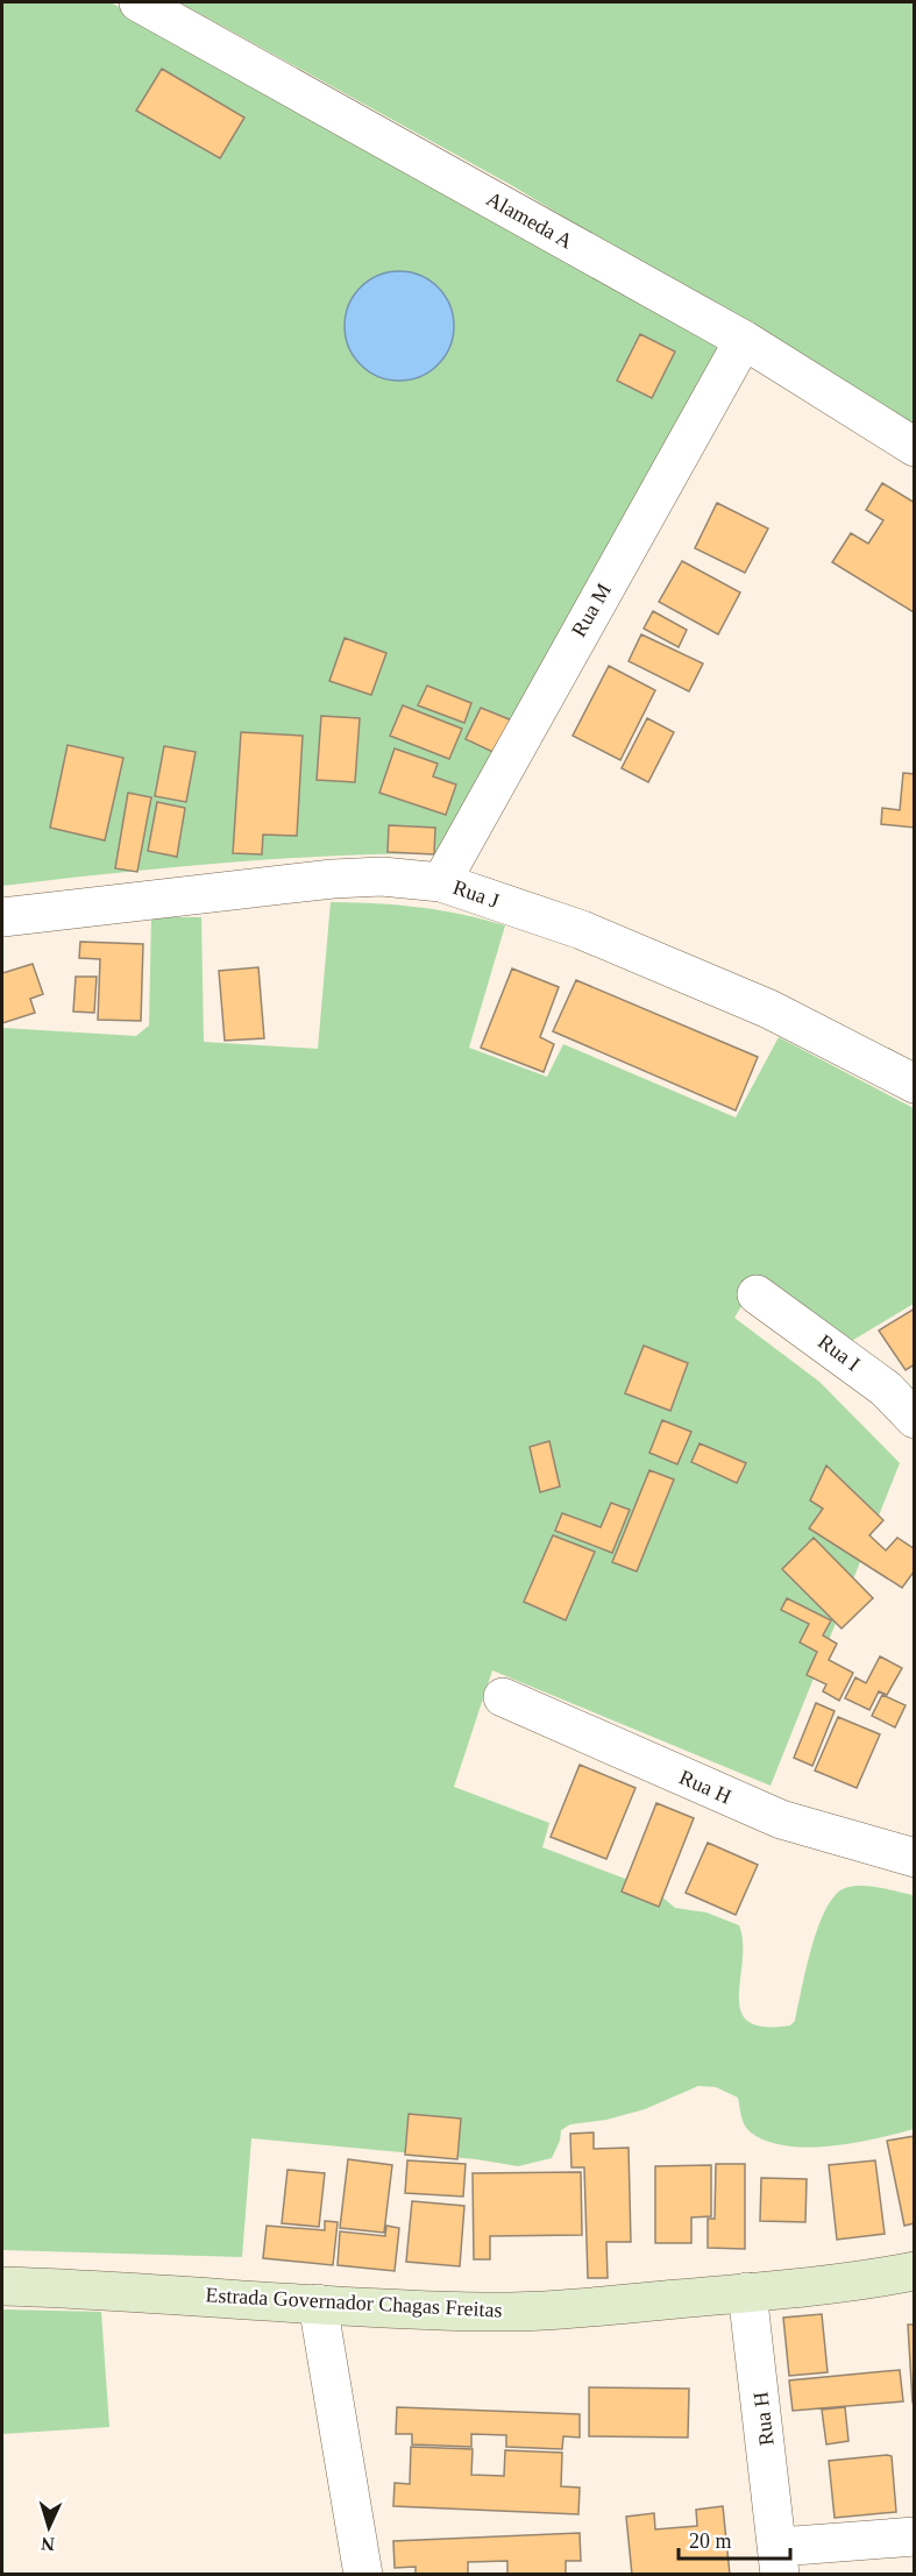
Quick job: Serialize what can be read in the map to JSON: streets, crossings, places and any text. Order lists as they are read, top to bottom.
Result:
{
  "streets": {
    "main road": ["Estrada Governador Chagas Freitas"],
    "street": [
      "Alameda A",
      "Rua M",
      "Rua J",
      "Rua I",
      "Rua H"
    ]
  },
  "crossings": [
    ["Alameda A", "Rua M"],
    ["Rua M", "Rua J"],
    ["Rua H", "Estrada Governador Chagas Freitas"]
  ],
  "scale_bar": "20 m",
  "north": "bottom"
}
